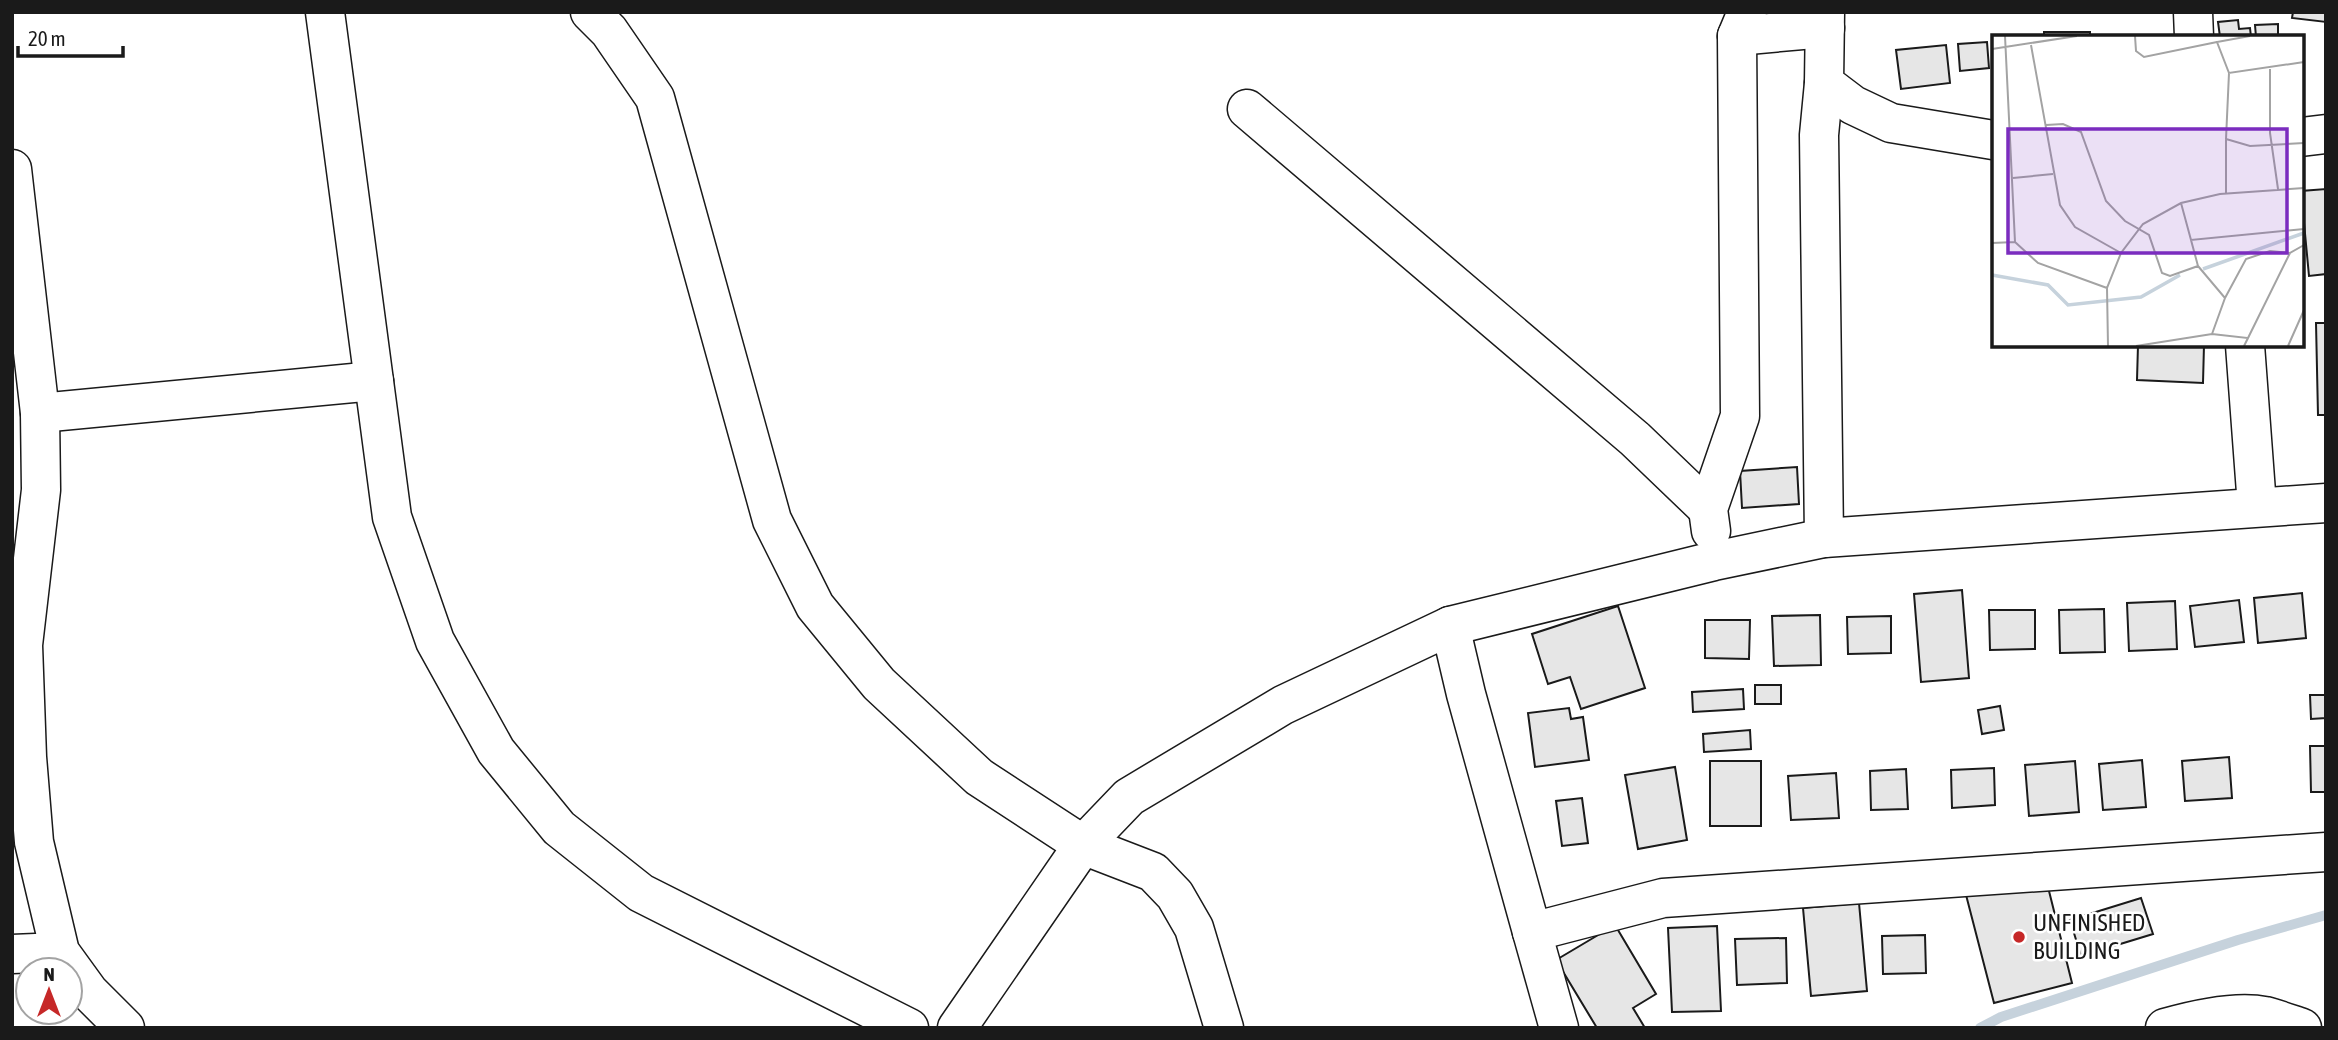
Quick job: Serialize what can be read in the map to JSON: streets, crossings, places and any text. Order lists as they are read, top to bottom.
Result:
{
  "places": ["UNFINISHED BUILDING"],
  "scale_bar": "20 m",
  "north": "top"
}
